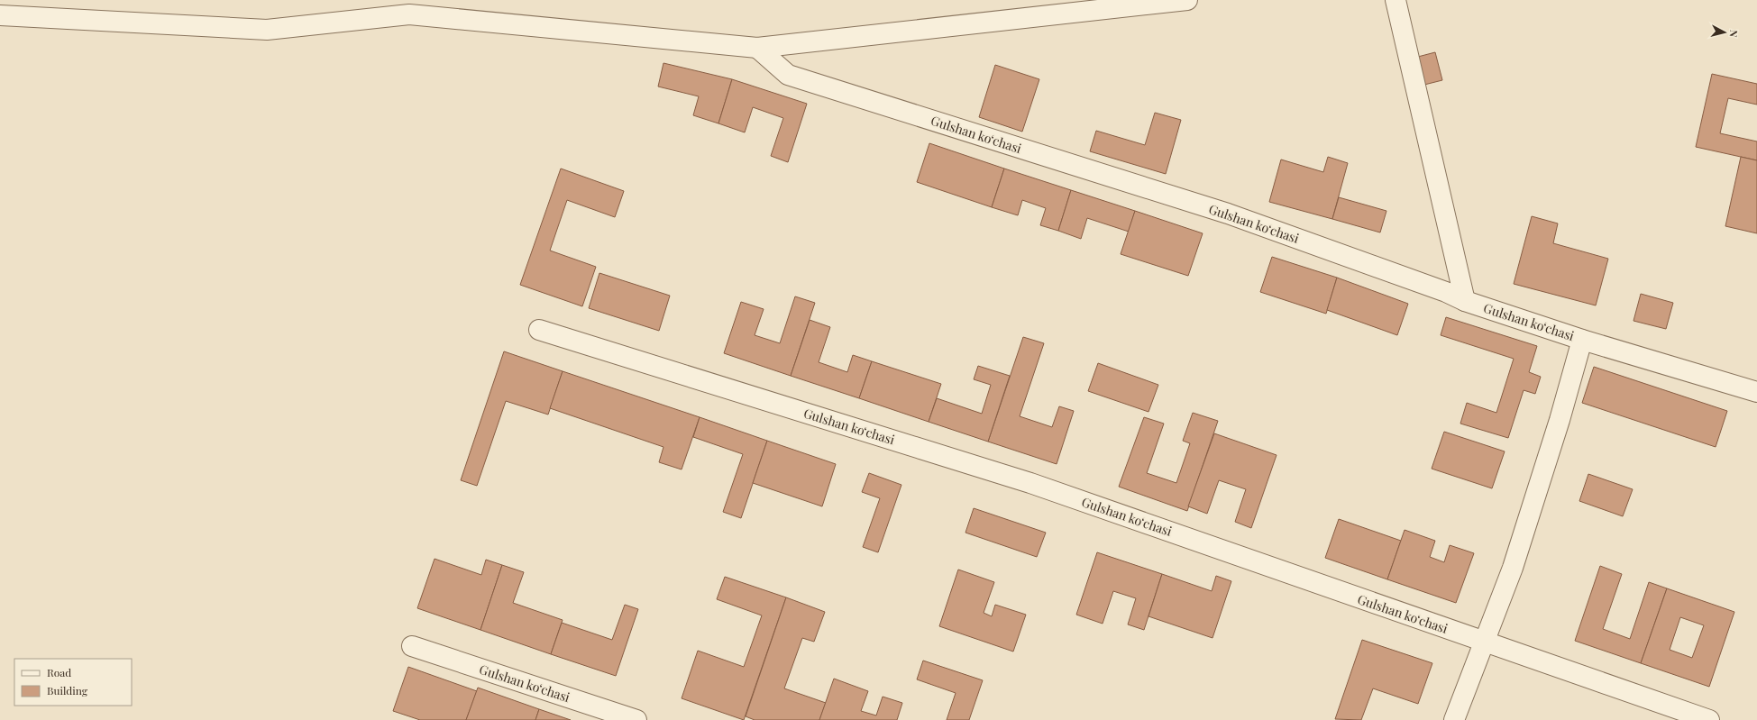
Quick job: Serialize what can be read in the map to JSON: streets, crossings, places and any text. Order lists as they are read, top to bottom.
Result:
{
  "streets": {
    "street": ["Gulshan koʻchasi"]
  },
  "legend": ["Road", "Building"],
  "north": "right"
}
